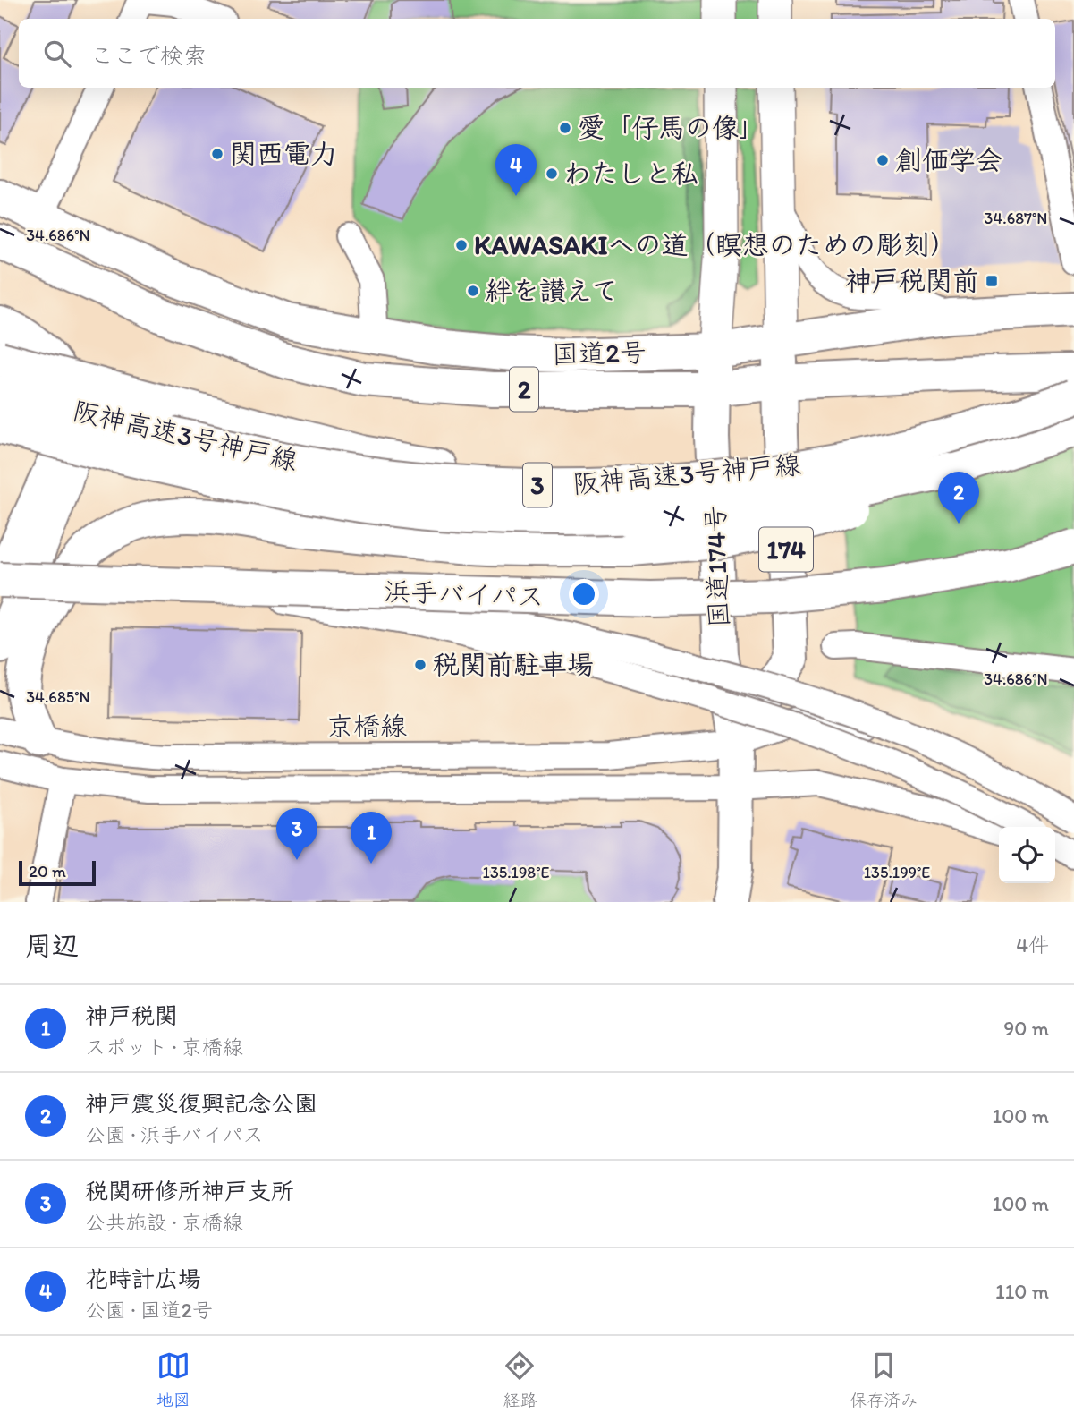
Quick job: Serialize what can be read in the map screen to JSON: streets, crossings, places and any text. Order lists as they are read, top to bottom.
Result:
{
  "streets": {
    "highway": [
      "国道2号",
      "2",
      "阪神高速3号神戸線",
      "3",
      "174",
      "国道174号",
      "浜手バイパス"
    ],
    "street": ["京橋線"]
  },
  "crossings": [
    ["国道2号", "174"],
    ["国道2号", "国道174号"],
    ["阪神高速3号神戸線", "3"],
    ["3", "浜手バイパス"],
    ["3", "京橋線"],
    ["174", "国道174号"],
    ["174", "京橋線"],
    ["国道174号", "京橋線"]
  ],
  "places": {
    "other": [
      "愛「仔馬の像」",
      "関西電力",
      "創価学会",
      "わたしと私",
      "KAWASAKIへの道（瞑想のための彫刻）",
      "絆を讃えて",
      "税関前駐車場"
    ],
    "transit": ["神戸税関前"]
  },
  "scale_bar": "20 m",
  "page": {
    "search": "ここで検索",
    "pins": [
      "4",
      "2",
      "3",
      "1"
    ],
    "scale": "20 m",
    "heading": ["周辺", "4件"],
    "list": [
      {
        "mark": "1",
        "name": "神戸税関",
        "note": "スポット · 京橋線",
        "value": "90 m"
      },
      {
        "mark": "2",
        "name": "神戸震災復興記念公園",
        "note": "公園 · 浜手バイパス",
        "value": "100 m"
      },
      {
        "mark": "3",
        "name": "税関研修所神戸支所",
        "note": "公共施設 · 京橋線",
        "value": "100 m"
      },
      {
        "mark": "4",
        "name": "花時計広場",
        "note": "公園 · 国道2号",
        "value": "110 m"
      }
    ],
    "nav": ["地図", "経路", "保存済み"]
  },
  "coordinates": [
    "34.687°N",
    "34.686°N",
    "34.685°N",
    "135.198°E",
    "135.199°E"
  ]
}
